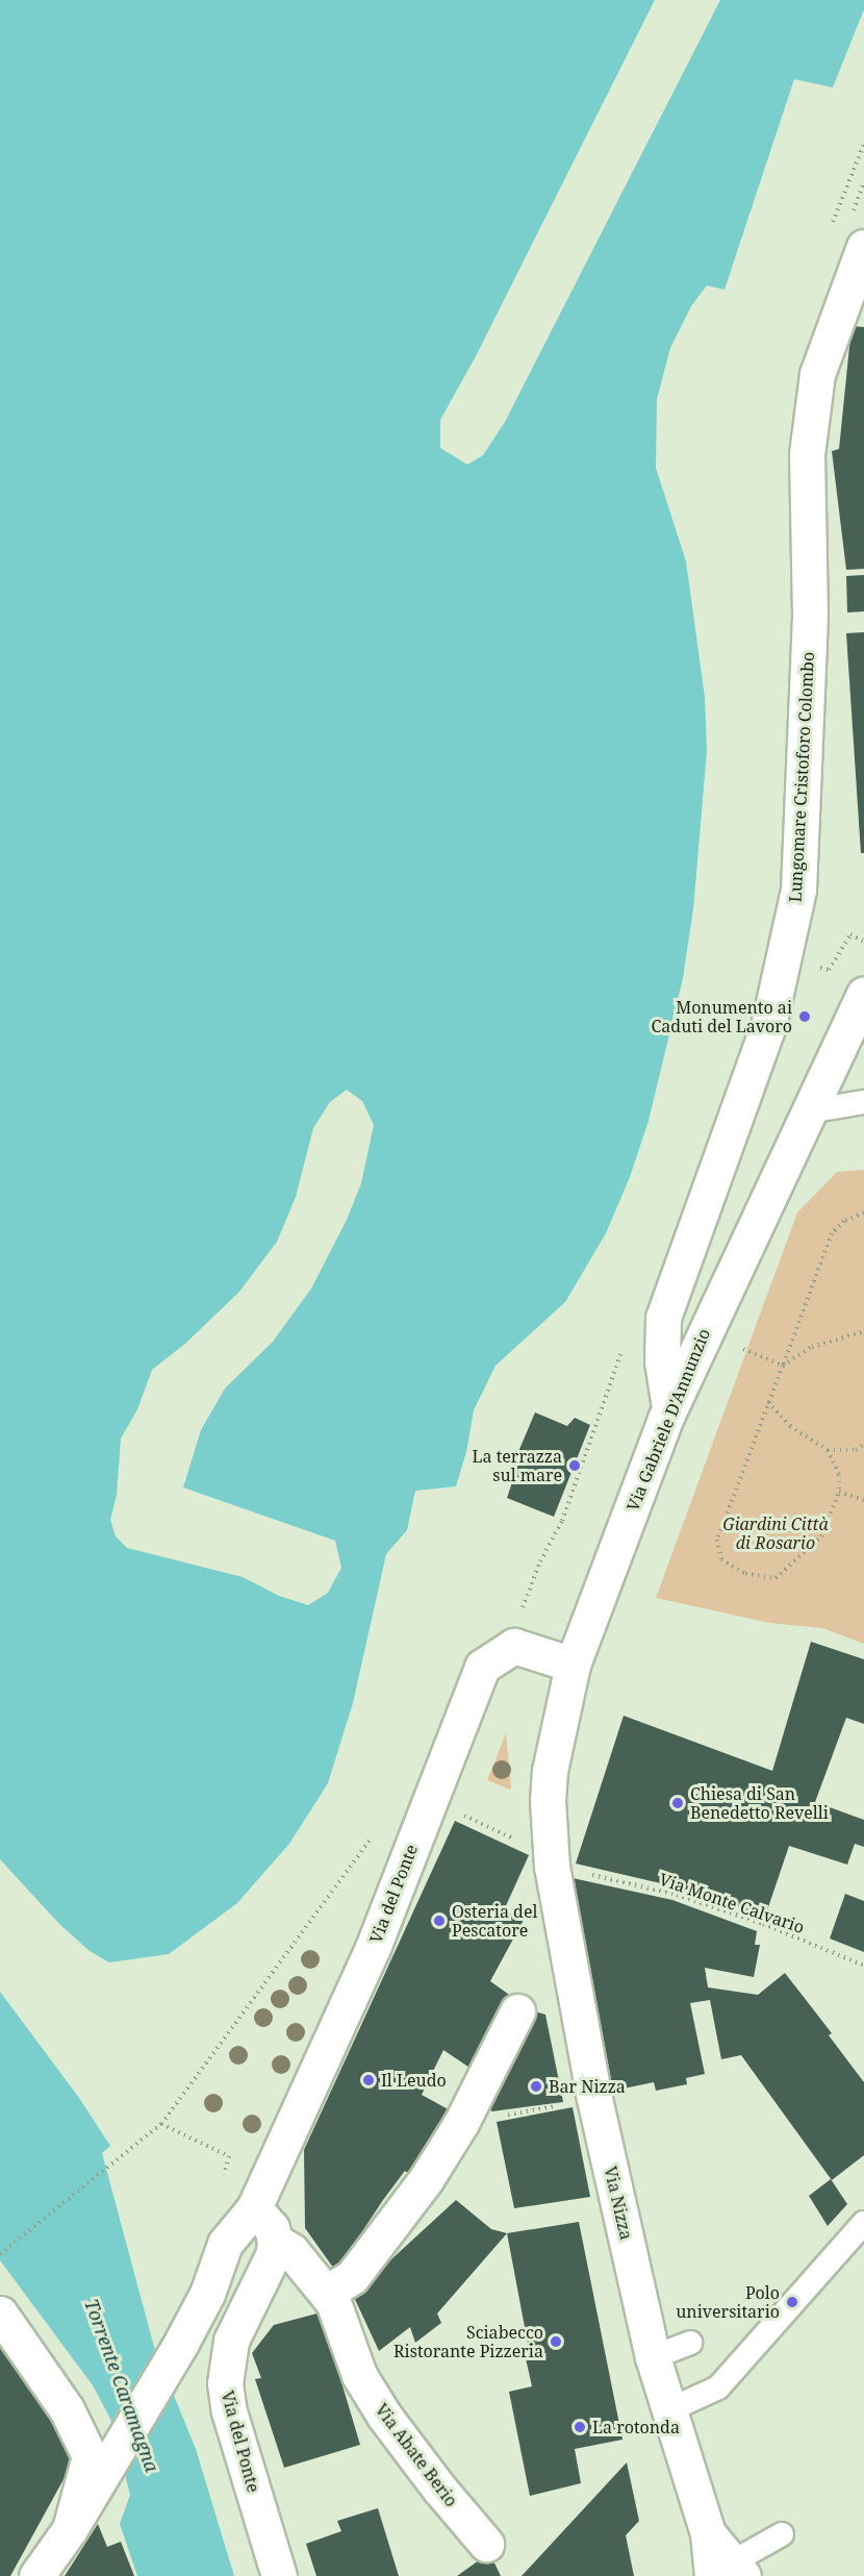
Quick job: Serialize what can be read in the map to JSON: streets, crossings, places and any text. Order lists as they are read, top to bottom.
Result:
{
  "streets": {
    "street": [
      "Lungomare Cristoforo Colombo",
      "Via Gabriele D'Annunzio",
      "Via del Ponte",
      "Via Nizza",
      "Via Abate Berio"
    ],
    "path": ["Via Monte Calvario"]
  },
  "crossings": [
    ["Lungomare Cristoforo Colombo", "Via Gabriele D'Annunzio"],
    ["Via Gabriele D'Annunzio", "Via del Ponte"],
    ["Via Gabriele D'Annunzio", "Via Monte Calvario"],
    ["Via Gabriele D'Annunzio", "Via Nizza"],
    ["Via del Ponte", "Via Abate Berio"],
    ["Via Monte Calvario", "Via Nizza"]
  ],
  "water": ["Torrente Caramagna"],
  "parks": ["Giardini Città di Rosario"],
  "places": [
    "Monumento ai Caduti del Lavoro",
    "La terrazza sul mare",
    "Chiesa di San Benedetto Revelli",
    "Osteria del Pescatore",
    "Il Leudo",
    "Bar Nizza",
    "Polo universitario",
    "Sciabecco Ristorante Pizzeria",
    "La rotonda"
  ]
}
